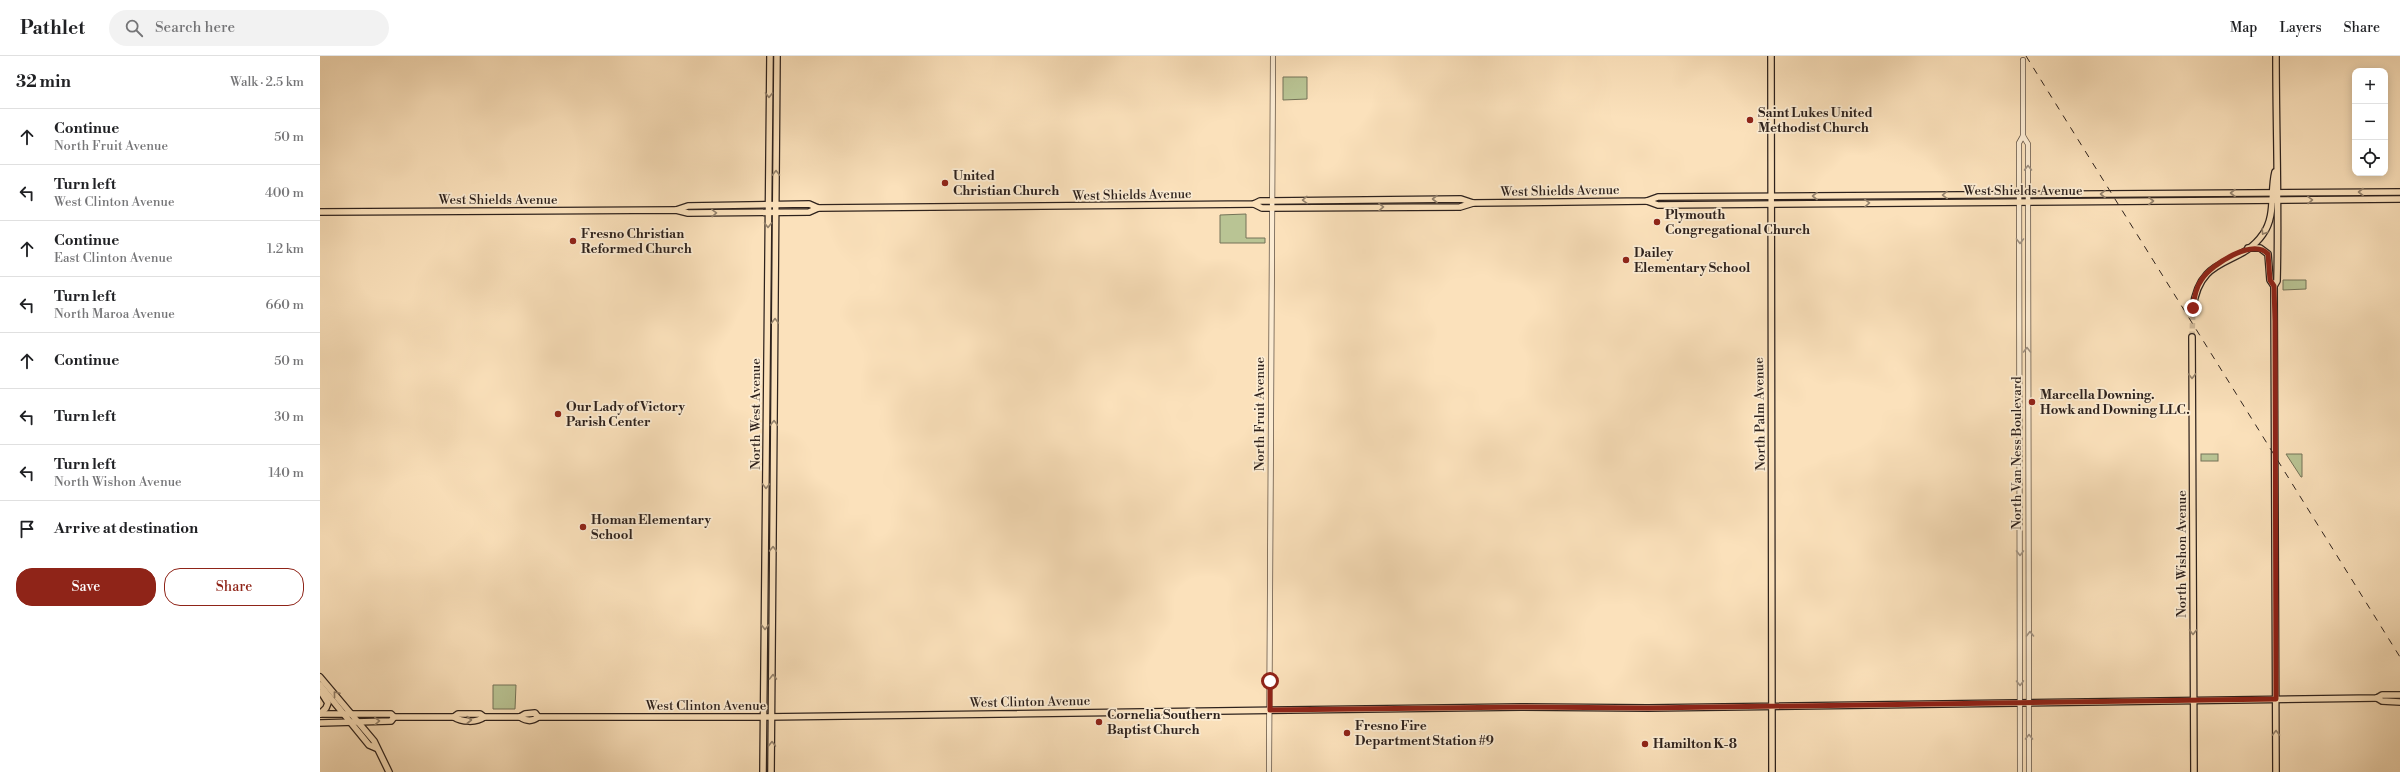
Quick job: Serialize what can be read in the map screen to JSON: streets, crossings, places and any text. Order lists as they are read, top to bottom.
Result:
{
  "streets": {
    "main road": [
      "West Shields Avenue",
      "North West Avenue",
      "North Palm Avenue",
      "North Wishon Avenue",
      "West Clinton Avenue"
    ],
    "street": ["North Fruit Avenue", "North Van Ness Boulevard"]
  },
  "crossings": [
    ["West Shields Avenue", "North West Avenue"],
    ["West Shields Avenue", "North Fruit Avenue"],
    ["West Shields Avenue", "North Palm Avenue"],
    ["West Shields Avenue", "North Van Ness Boulevard"],
    ["North West Avenue", "West Clinton Avenue"],
    ["North Fruit Avenue", "West Clinton Avenue"],
    ["North Palm Avenue", "West Clinton Avenue"],
    ["North Van Ness Boulevard", "West Clinton Avenue"],
    ["North Wishon Avenue", "West Clinton Avenue"]
  ],
  "one_way": ["North Wishon Avenue"],
  "places": [
    "Saint Lukes United Methodist Church",
    "United Christian Church",
    "Plymouth Congregational Church",
    "Fresno Christian Reformed Church",
    "Dailey Elementary School",
    "Marcella Downing. Howk and Downing LLC.",
    "Our Lady of Victory Parish Center",
    "Homan Elementary School",
    "Cornelia Southern Baptist Church",
    "Fresno Fire Department Station #9",
    "Hamilton K-8"
  ],
  "page": {
    "header": "Pathlet",
    "search": "Search here",
    "nav": ["Map", "Layers", "Share"],
    "heading": ["32 min", "Walk · 2.5 km"],
    "map_buttons": ["+", "−"],
    "list": [
      ["Continue", "North Fruit Avenue", "50 m"],
      ["Turn left", "West Clinton Avenue", "400 m"],
      ["Continue", "East Clinton Avenue", "1.2 km"],
      ["Turn left", "North Maroa Avenue", "660 m"],
      ["Continue", "50 m"],
      ["Turn left", "30 m"],
      ["Turn left", "North Wishon Avenue", "140 m"],
      "Arrive at destination"
    ],
    "buttons": ["Save", "Share"]
  }
}
